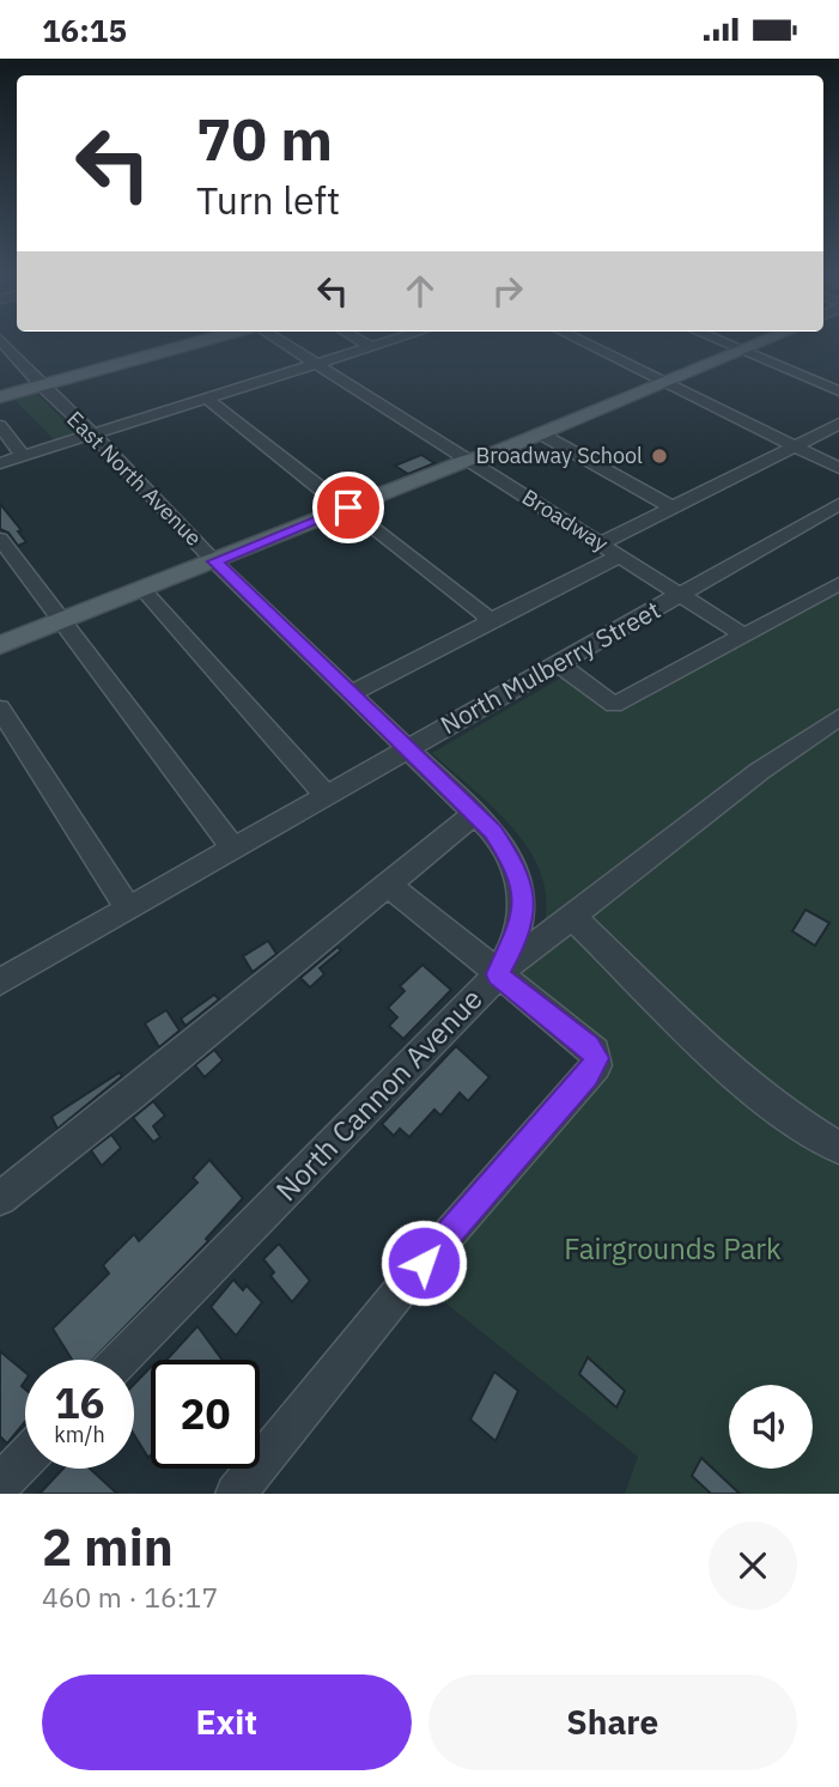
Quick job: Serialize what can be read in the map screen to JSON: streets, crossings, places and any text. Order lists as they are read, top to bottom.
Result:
{
  "streets": {
    "street": [
      "East North Avenue",
      "Broadway",
      "North Mulberry Street",
      "North Cannon Avenue"
    ]
  },
  "crossings": [
    ["East North Avenue", "North Mulberry Street"],
    ["East North Avenue", "North Cannon Avenue"],
    ["Broadway", "North Mulberry Street"],
    ["North Mulberry Street", "North Cannon Avenue"]
  ],
  "parks": ["Fairgrounds Park"],
  "places": ["Broadway School"],
  "page": {
    "status": "16:15",
    "turn": ["70 m", "Turn left"],
    "speed": "16 km/h",
    "limit": "20",
    "heading": ["2 min", "460 m · 16:17"],
    "buttons": ["Exit", "Share"]
  }
}
